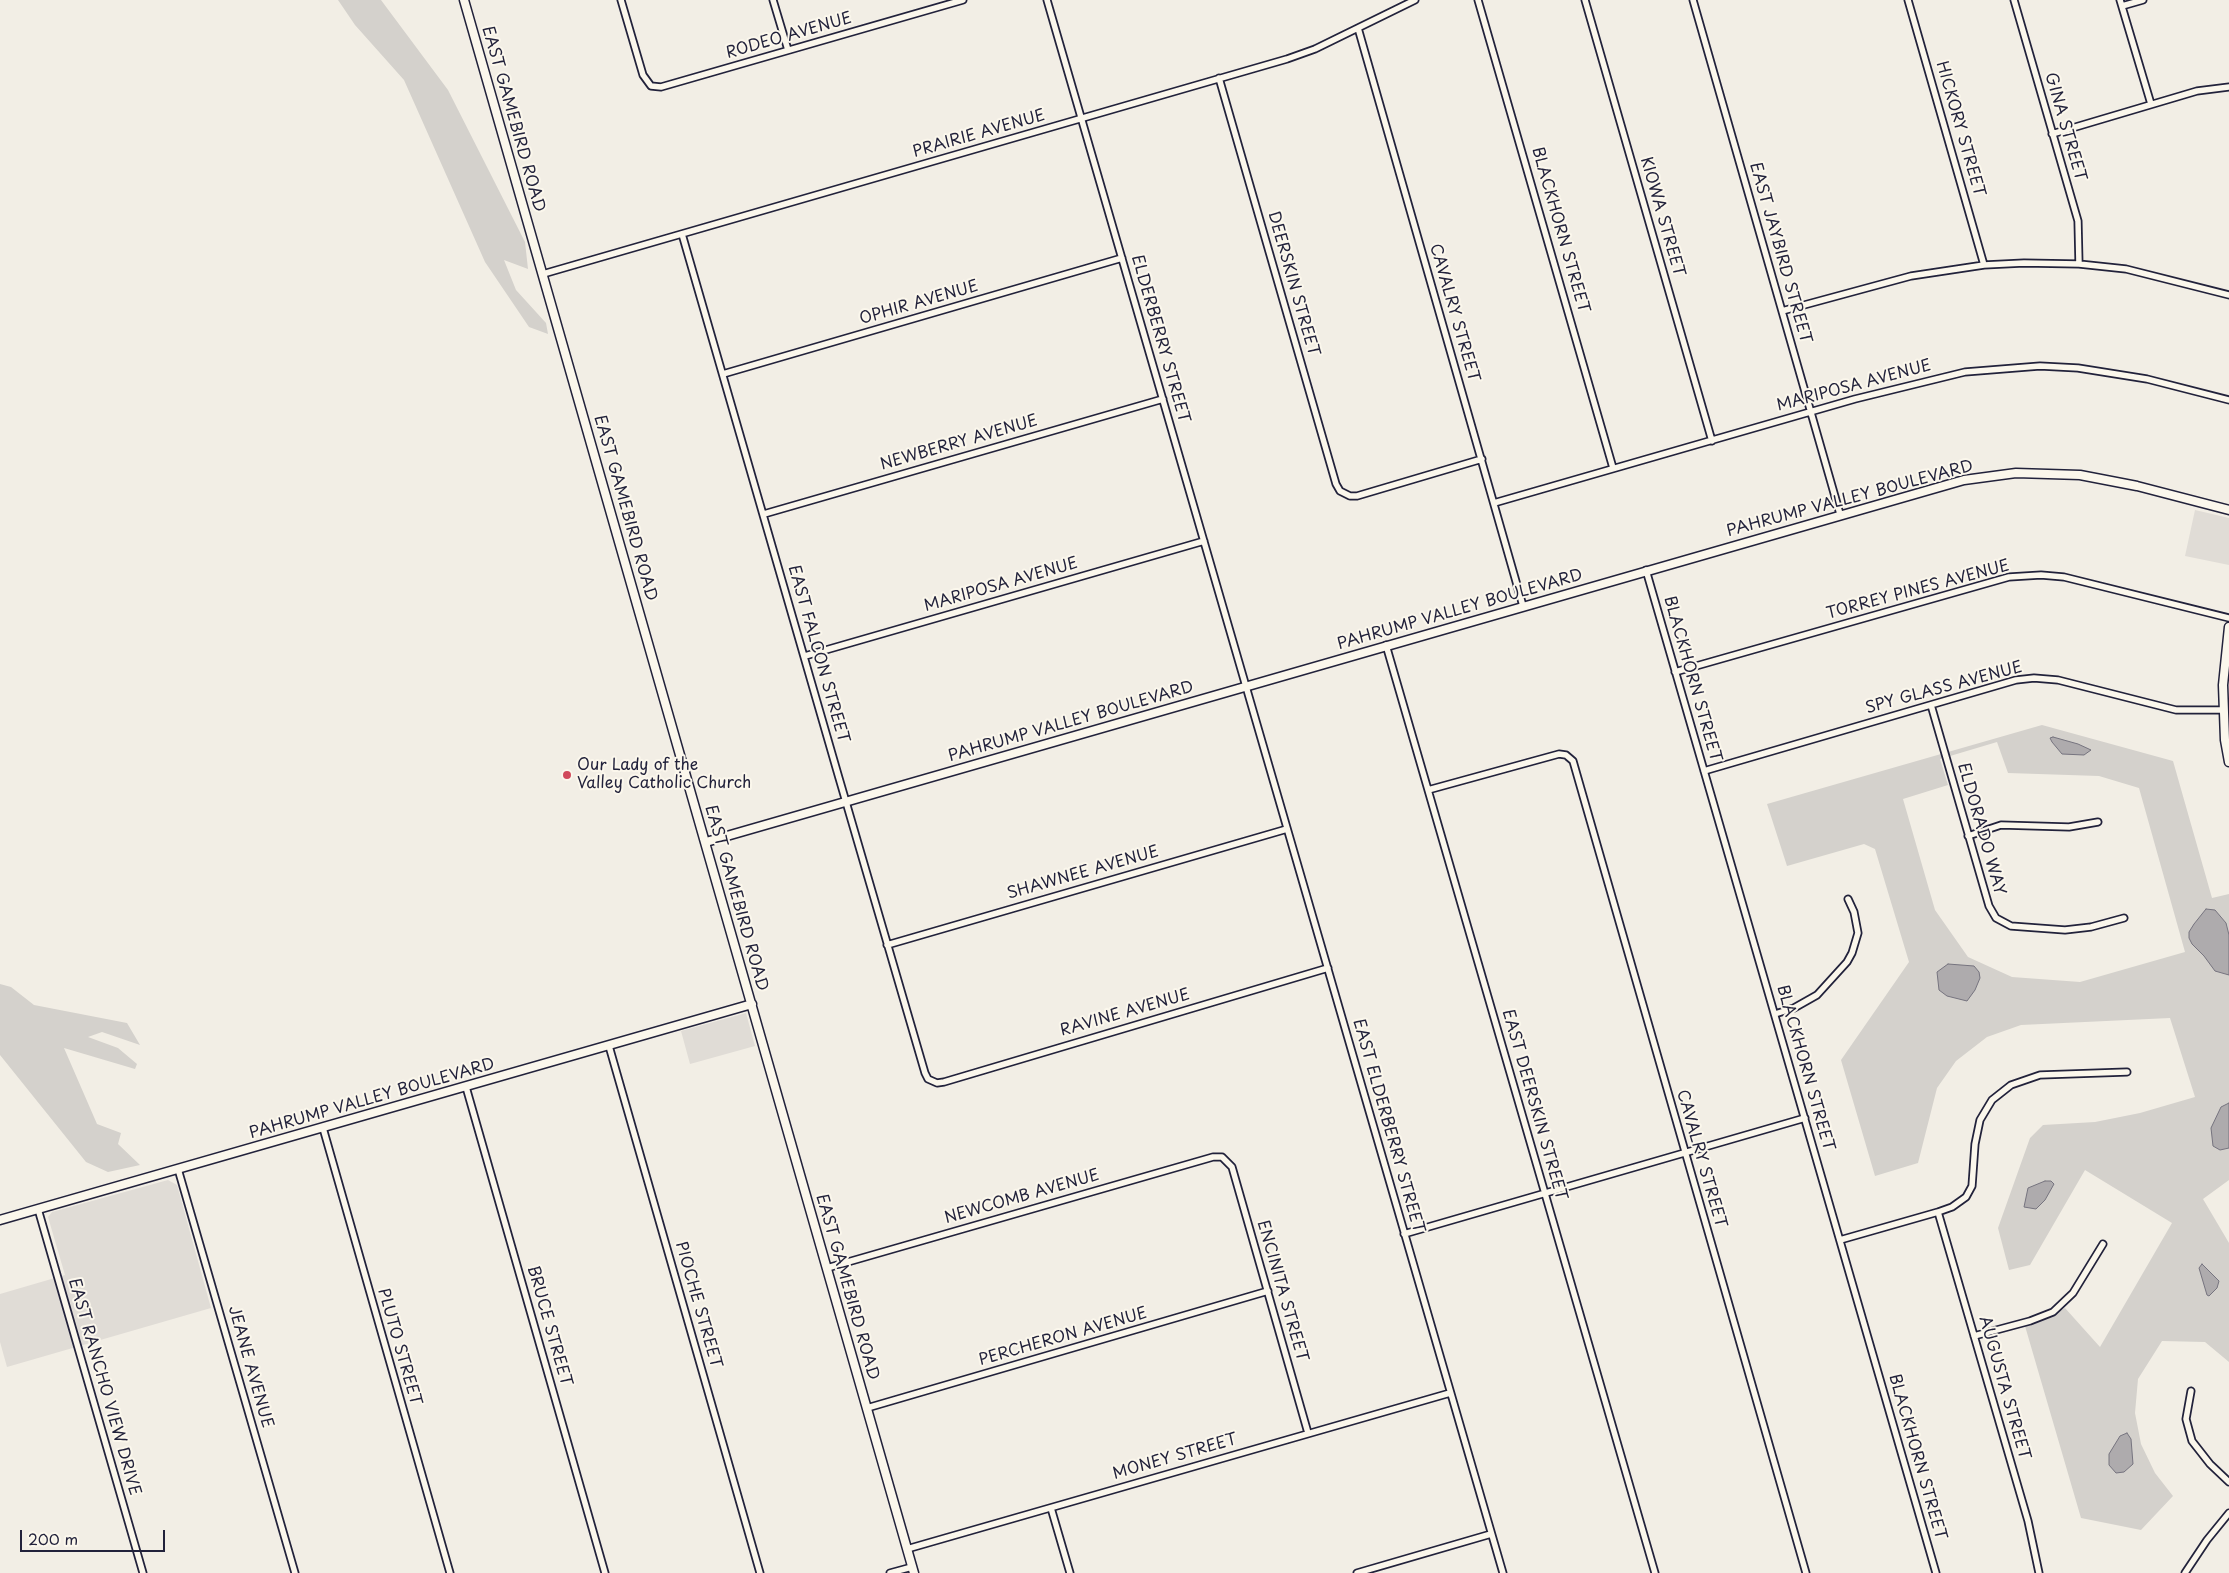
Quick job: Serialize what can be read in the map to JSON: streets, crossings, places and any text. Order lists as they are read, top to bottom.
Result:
{
  "streets": {
    "main road": ["EAST GAMEBIRD ROAD", "PAHRUMP VALLEY BOULEVARD"],
    "street": [
      "RODEO AVENUE",
      "GINA STREET",
      "HICKORY STREET",
      "PRAIRIE AVENUE",
      "KIOWA STREET",
      "BLACKHORN STREET",
      "EAST JAYBIRD STREET",
      "DEERSKIN STREET",
      "OPHIR AVENUE",
      "CAVALRY STREET",
      "ELDERBERRY STREET",
      "MARIPOSA AVENUE",
      "NEWBERRY AVENUE",
      "TORREY PINES AVENUE",
      "EAST FALCON STREET",
      "SPY GLASS AVENUE",
      "ELDORADO WAY",
      "SHAWNEE AVENUE",
      "RAVINE AVENUE",
      "EAST DEERSKIN STREET",
      "EAST ELDERBERRY STREET",
      "NEWCOMB AVENUE",
      "ENCINITA STREET",
      "PIOCHE STREET",
      "BRUCE STREET",
      "PERCHERON AVENUE",
      "PLUTO STREET",
      "JEANE AVENUE",
      "EAST RANCHO VIEW DRIVE",
      "AUGUSTA STREET",
      "MONEY STREET"
    ]
  },
  "crossings": [
    ["EAST GAMEBIRD ROAD", "PRAIRIE AVENUE"],
    ["EAST GAMEBIRD ROAD", "PAHRUMP VALLEY BOULEVARD"],
    ["EAST GAMEBIRD ROAD", "NEWCOMB AVENUE"],
    ["EAST GAMEBIRD ROAD", "PERCHERON AVENUE"],
    ["EAST GAMEBIRD ROAD", "MONEY STREET"],
    ["PRAIRIE AVENUE", "DEERSKIN STREET"],
    ["PRAIRIE AVENUE", "CAVALRY STREET"],
    ["PRAIRIE AVENUE", "ELDERBERRY STREET"],
    ["PRAIRIE AVENUE", "EAST FALCON STREET"],
    ["KIOWA STREET", "MARIPOSA AVENUE"],
    ["BLACKHORN STREET", "MARIPOSA AVENUE"],
    ["BLACKHORN STREET", "PAHRUMP VALLEY BOULEVARD"],
    ["BLACKHORN STREET", "TORREY PINES AVENUE"],
    ["BLACKHORN STREET", "SPY GLASS AVENUE"],
    ["EAST JAYBIRD STREET", "MARIPOSA AVENUE"],
    ["EAST JAYBIRD STREET", "PAHRUMP VALLEY BOULEVARD"],
    ["DEERSKIN STREET", "CAVALRY STREET"],
    ["OPHIR AVENUE", "ELDERBERRY STREET"],
    ["OPHIR AVENUE", "EAST FALCON STREET"],
    ["CAVALRY STREET", "MARIPOSA AVENUE"],
    ["CAVALRY STREET", "PAHRUMP VALLEY BOULEVARD"],
    ["CAVALRY STREET", "EAST DEERSKIN STREET"],
    ["ELDERBERRY STREET", "MARIPOSA AVENUE"],
    ["ELDERBERRY STREET", "NEWBERRY AVENUE"],
    ["ELDERBERRY STREET", "PAHRUMP VALLEY BOULEVARD"],
    ["ELDERBERRY STREET", "EAST ELDERBERRY STREET"],
    ["MARIPOSA AVENUE", "EAST FALCON STREET"],
    ["NEWBERRY AVENUE", "EAST FALCON STREET"],
    ["PAHRUMP VALLEY BOULEVARD", "EAST FALCON STREET"],
    ["PAHRUMP VALLEY BOULEVARD", "EAST DEERSKIN STREET"],
    ["PAHRUMP VALLEY BOULEVARD", "EAST ELDERBERRY STREET"],
    ["PAHRUMP VALLEY BOULEVARD", "PIOCHE STREET"],
    ["PAHRUMP VALLEY BOULEVARD", "BRUCE STREET"],
    ["PAHRUMP VALLEY BOULEVARD", "PLUTO STREET"],
    ["PAHRUMP VALLEY BOULEVARD", "JEANE AVENUE"],
    ["PAHRUMP VALLEY BOULEVARD", "EAST RANCHO VIEW DRIVE"],
    ["EAST FALCON STREET", "SHAWNEE AVENUE"],
    ["EAST FALCON STREET", "RAVINE AVENUE"],
    ["SPY GLASS AVENUE", "ELDORADO WAY"],
    ["SHAWNEE AVENUE", "EAST ELDERBERRY STREET"],
    ["RAVINE AVENUE", "EAST ELDERBERRY STREET"],
    ["EAST ELDERBERRY STREET", "MONEY STREET"],
    ["NEWCOMB AVENUE", "ENCINITA STREET"],
    ["ENCINITA STREET", "PERCHERON AVENUE"],
    ["ENCINITA STREET", "MONEY STREET"]
  ],
  "places": ["Our Lady of the Valley Catholic Church"],
  "scale_bar": "200 m"
}
